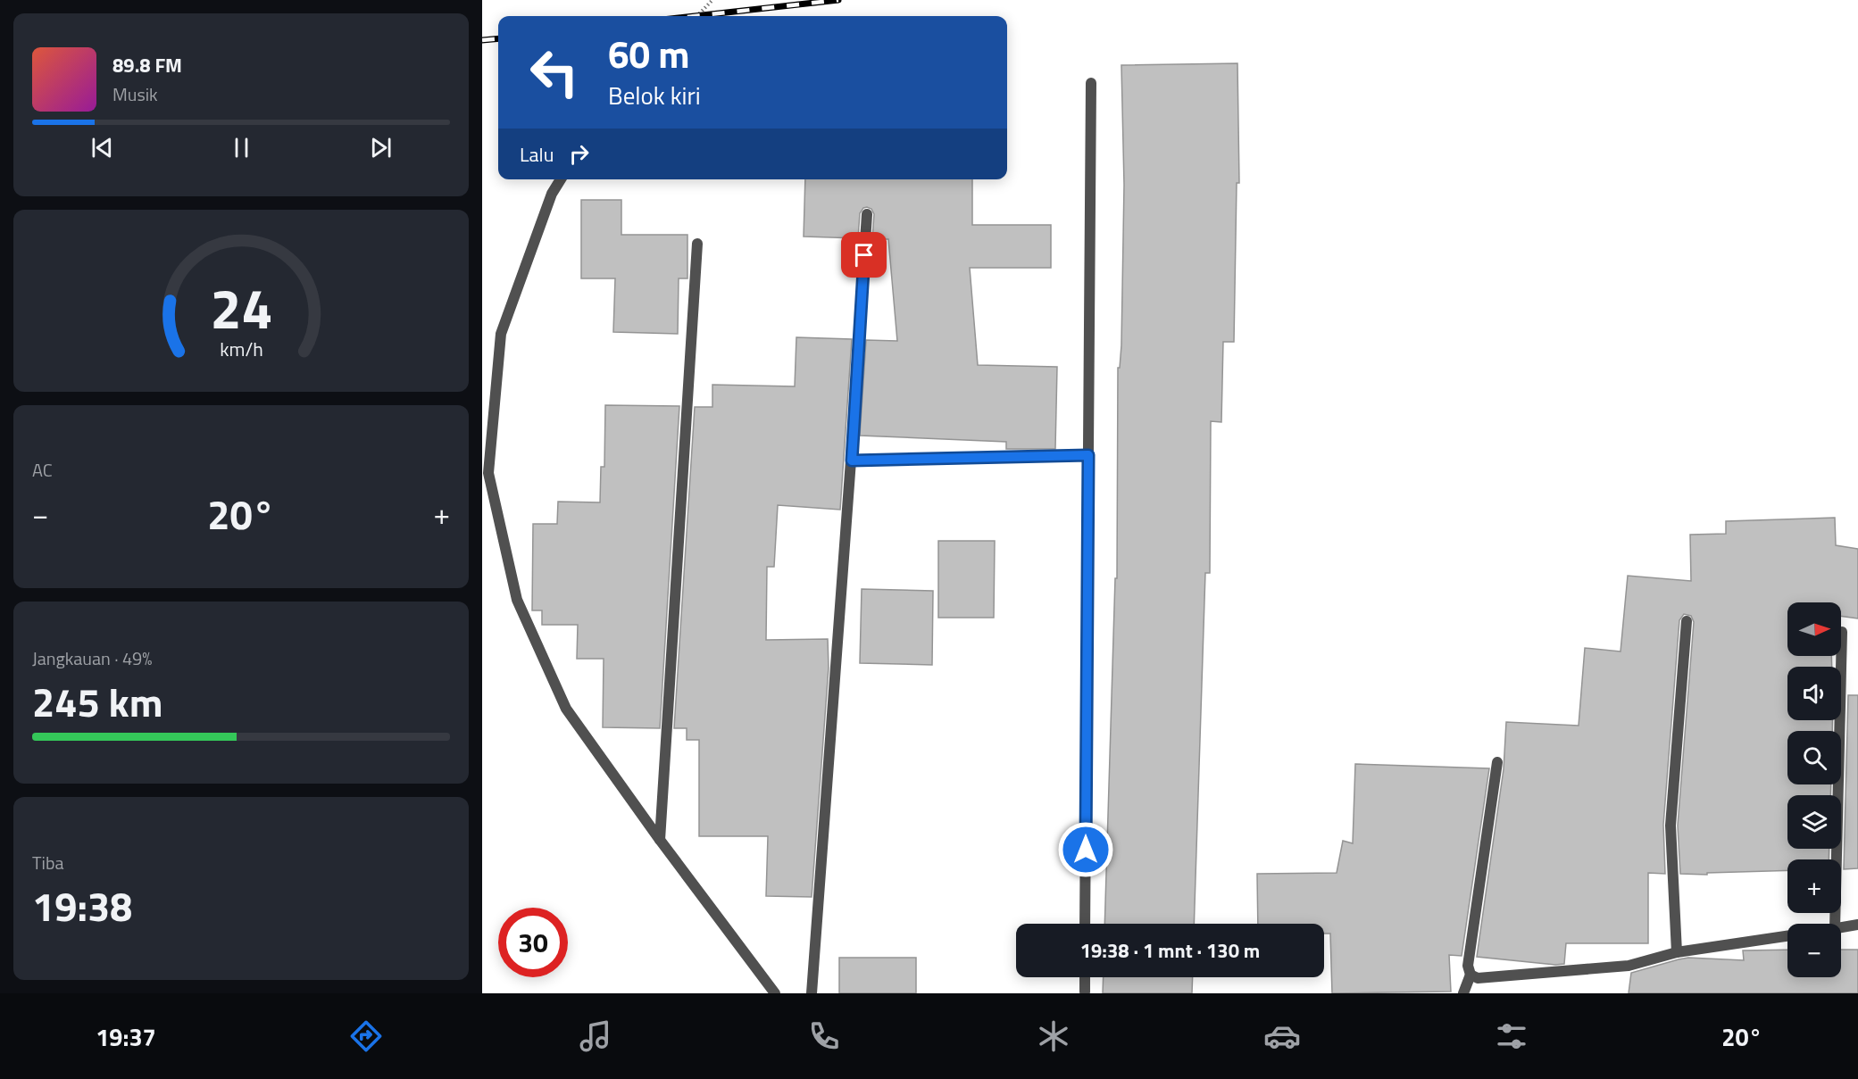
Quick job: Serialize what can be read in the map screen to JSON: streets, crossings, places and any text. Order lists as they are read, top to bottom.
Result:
{
  "north": "right",
  "page": {
    "turn": ["60 m", "Belok kiri"],
    "song": ["89.8 FM", "Musik"],
    "then": "Lalu",
    "tile": [
      "AC",
      ["Jangkauan · 49%", "245 km"],
      ["Tiba", "19:38"]
    ],
    "heat": ["−", "20°", "+"],
    "map_buttons": ["+", "−"],
    "limit": "30",
    "trip": "19:38 · 1 mnt · 130 m",
    "tabs": ["19:37", "20°"],
    "gauge": ["24", "km/h"]
  }
}
